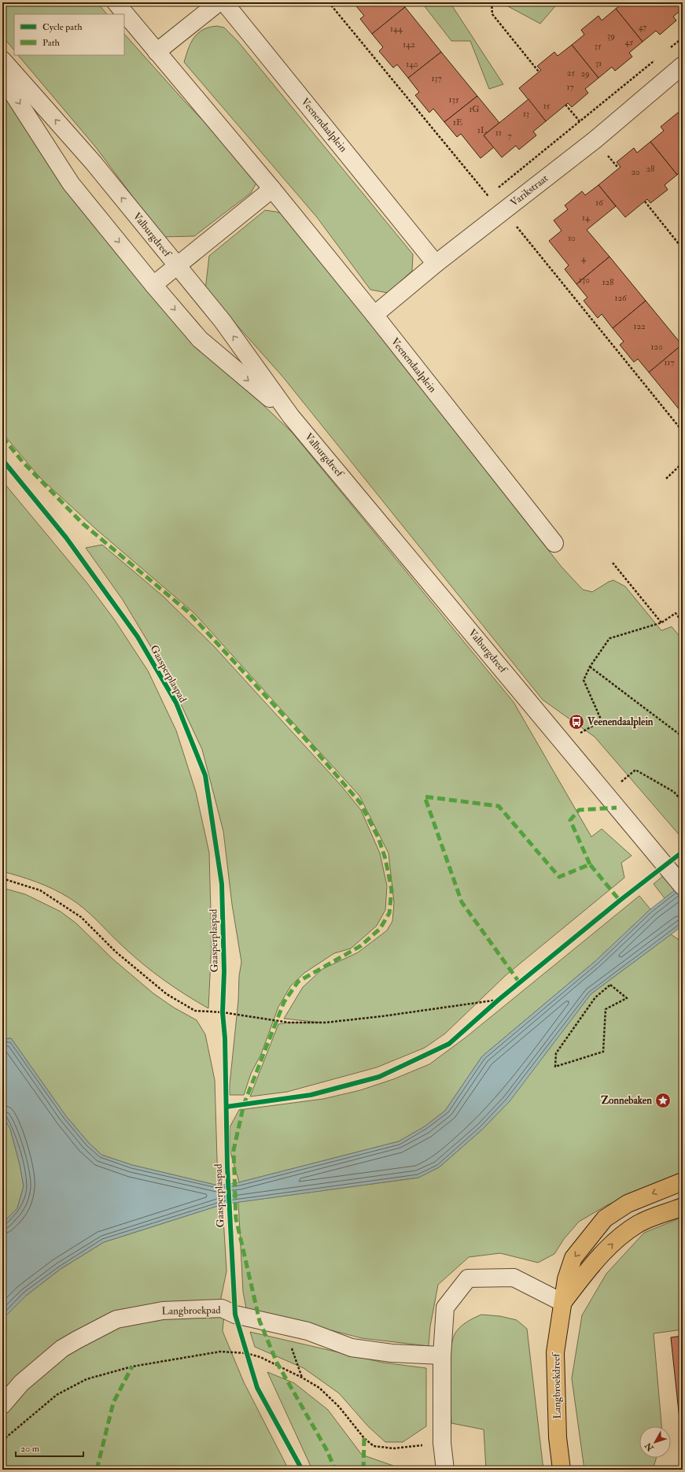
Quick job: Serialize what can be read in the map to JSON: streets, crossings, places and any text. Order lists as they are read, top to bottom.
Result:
{
  "streets": {
    "main road": ["Langbroekdreef"],
    "street": [
      "Veenendaalplein",
      "Varikstraat",
      "Valburgdreef",
      "Langbroekpad"
    ],
    "cycle path": ["Gaasperplaspad"]
  },
  "crossings": [
    ["Veenendaalplein", "Varikstraat"]
  ],
  "places": {
    "bus stop": ["Veenendaalplein"],
    "place": ["Zonnebaken"]
  },
  "house_numbers": [
    "47",
    "144",
    "39",
    "45",
    "142",
    "35",
    "31",
    "140",
    "25",
    "29",
    "137",
    "17",
    "135",
    "15",
    "1G",
    "13",
    "1E",
    "1L",
    "11",
    "7",
    "28",
    "20",
    "16",
    "14",
    "10",
    "4",
    "130",
    "128",
    "126",
    "122",
    "120",
    "117"
  ],
  "legend": ["Cycle path", "Path"],
  "scale_bar": "20 m",
  "north": "bottom left"
}
